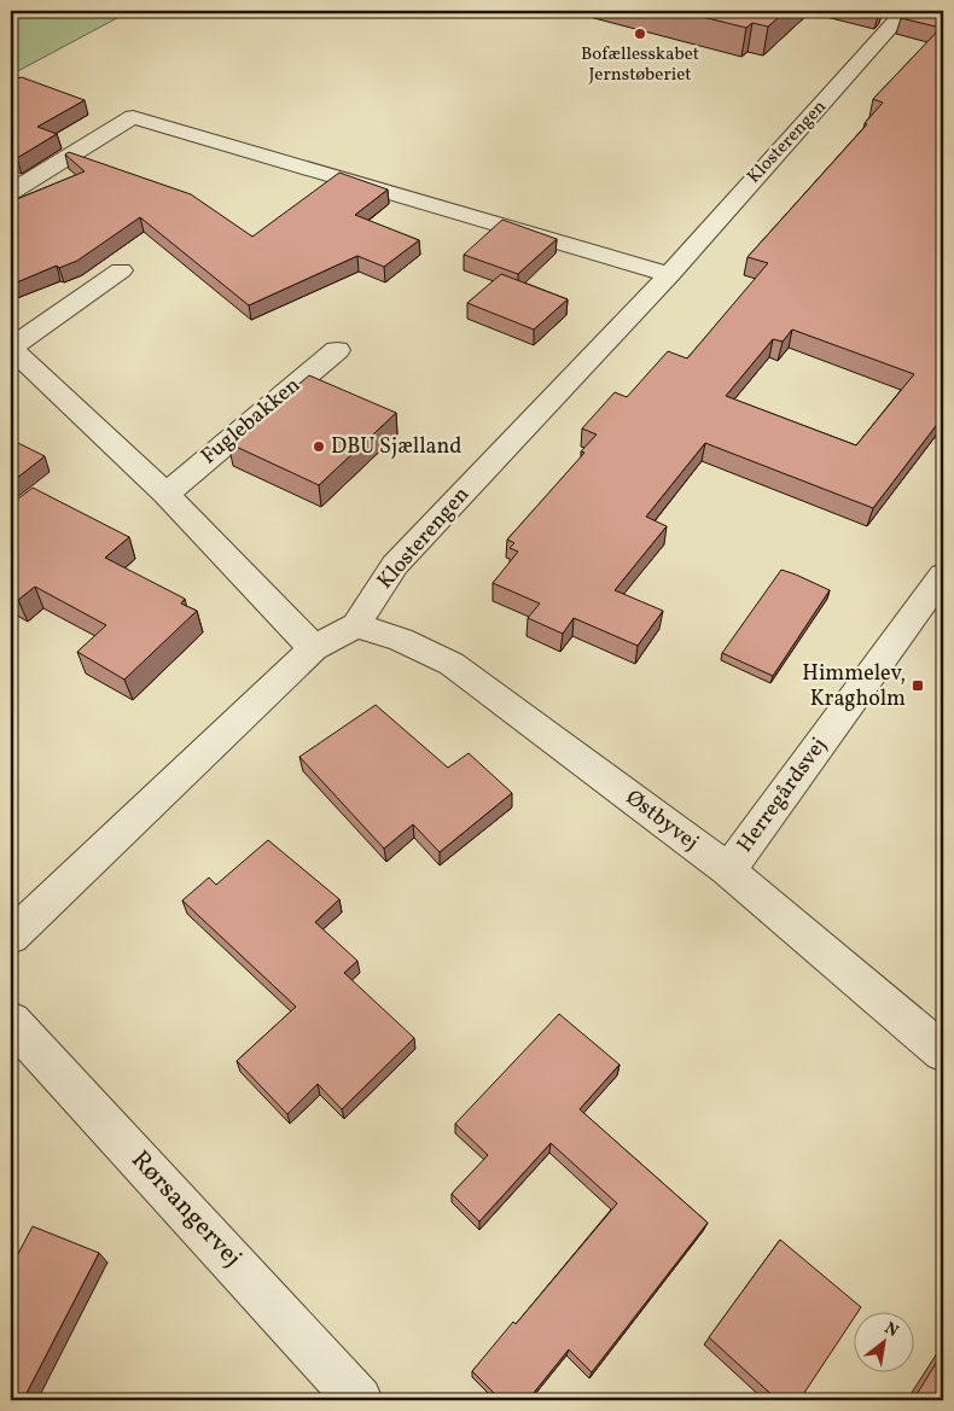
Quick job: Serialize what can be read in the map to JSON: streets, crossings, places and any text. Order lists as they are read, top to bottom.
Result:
{
  "streets": {
    "street": [
      "Klosterengen",
      "Fuglebakken",
      "Herregårdsvej",
      "Østbyvej",
      "Rørsangervej"
    ]
  },
  "crossings": [
    ["Klosterengen", "Østbyvej"],
    ["Herregårdsvej", "Østbyvej"]
  ],
  "places": {
    "other": ["Bofællesskabet Jernstøberiet", "DBU Sjælland"],
    "transit": ["Himmelev, Kragholm"]
  },
  "north": "top right"
}
